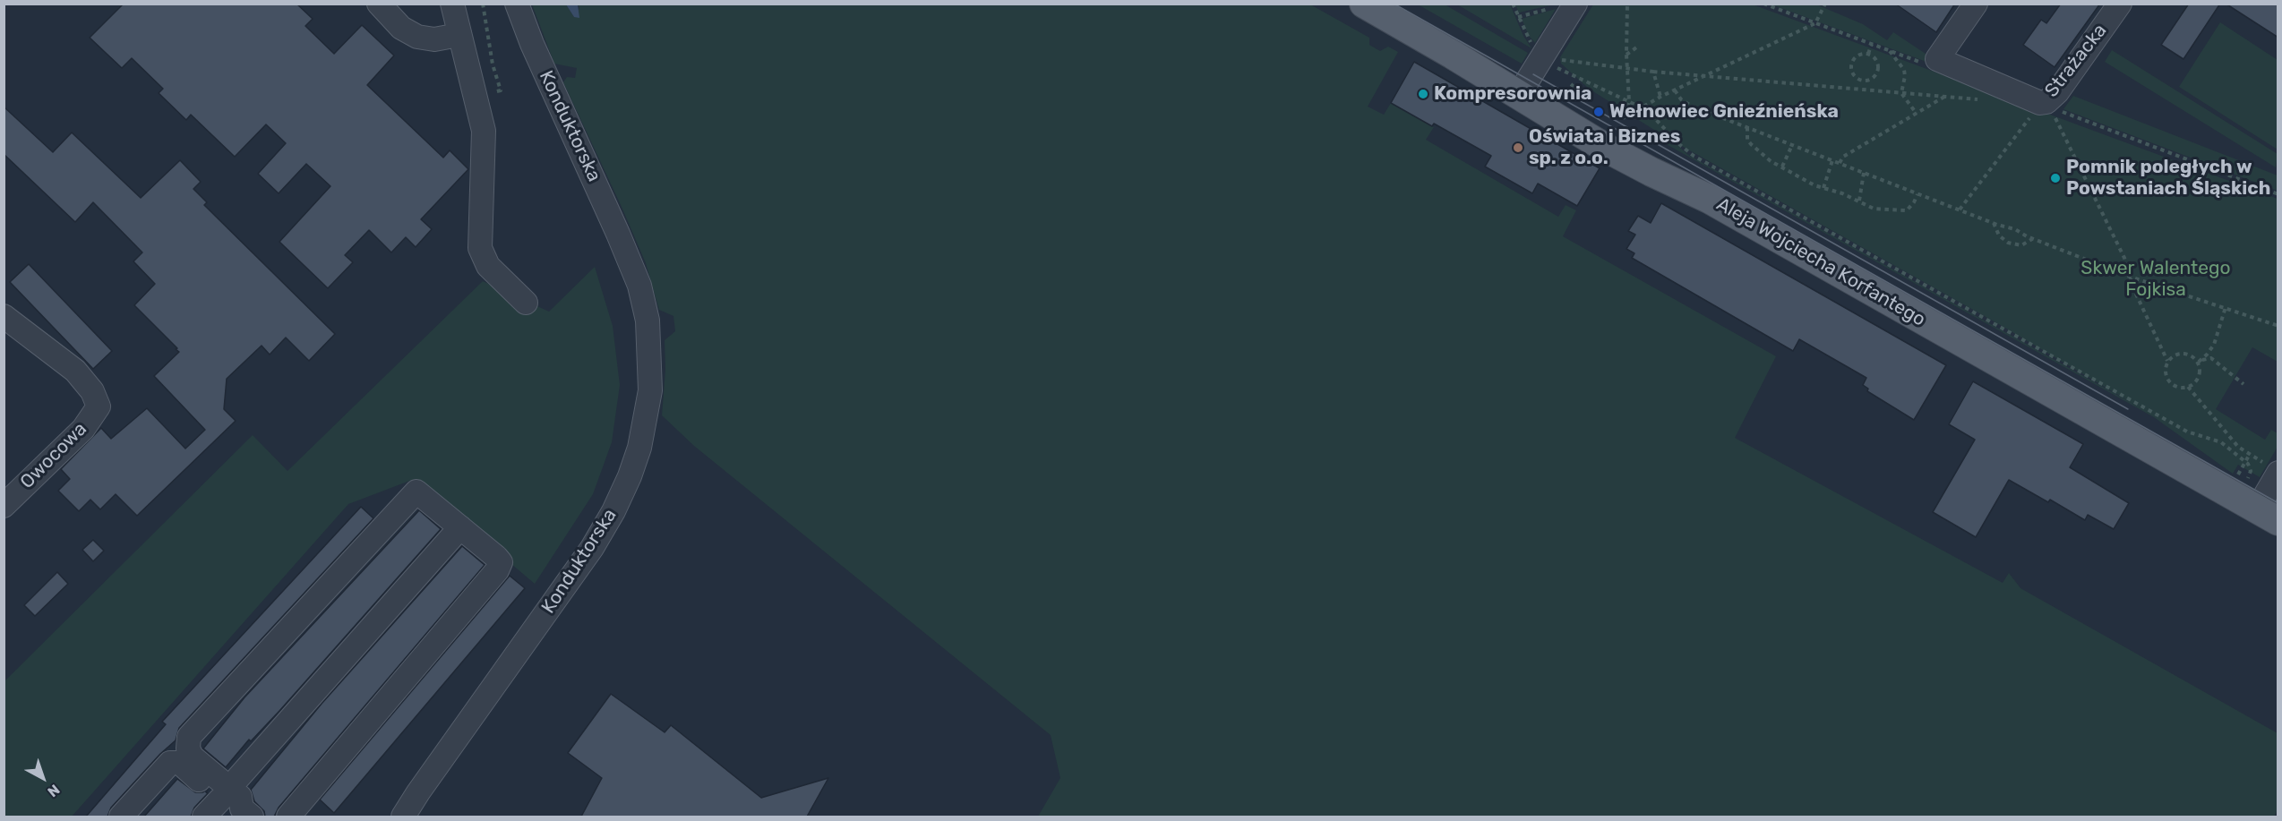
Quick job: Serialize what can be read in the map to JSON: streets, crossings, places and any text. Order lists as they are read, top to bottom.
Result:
{
  "streets": {
    "main road": ["Aleja Wojciecha Korfantego"],
    "street": ["Strażacka", "Konduktorska", "Owocowa"]
  },
  "parks": ["Skwer Walentego Fojkisa"],
  "places": [
    "Kompresorownia",
    "Wełnowiec Gnieźnieńska",
    "Oświata i Biznes sp. z o.o.",
    "Pomnik poległych w Powstaniach Śląskich"
  ],
  "north": "bottom right"
}
